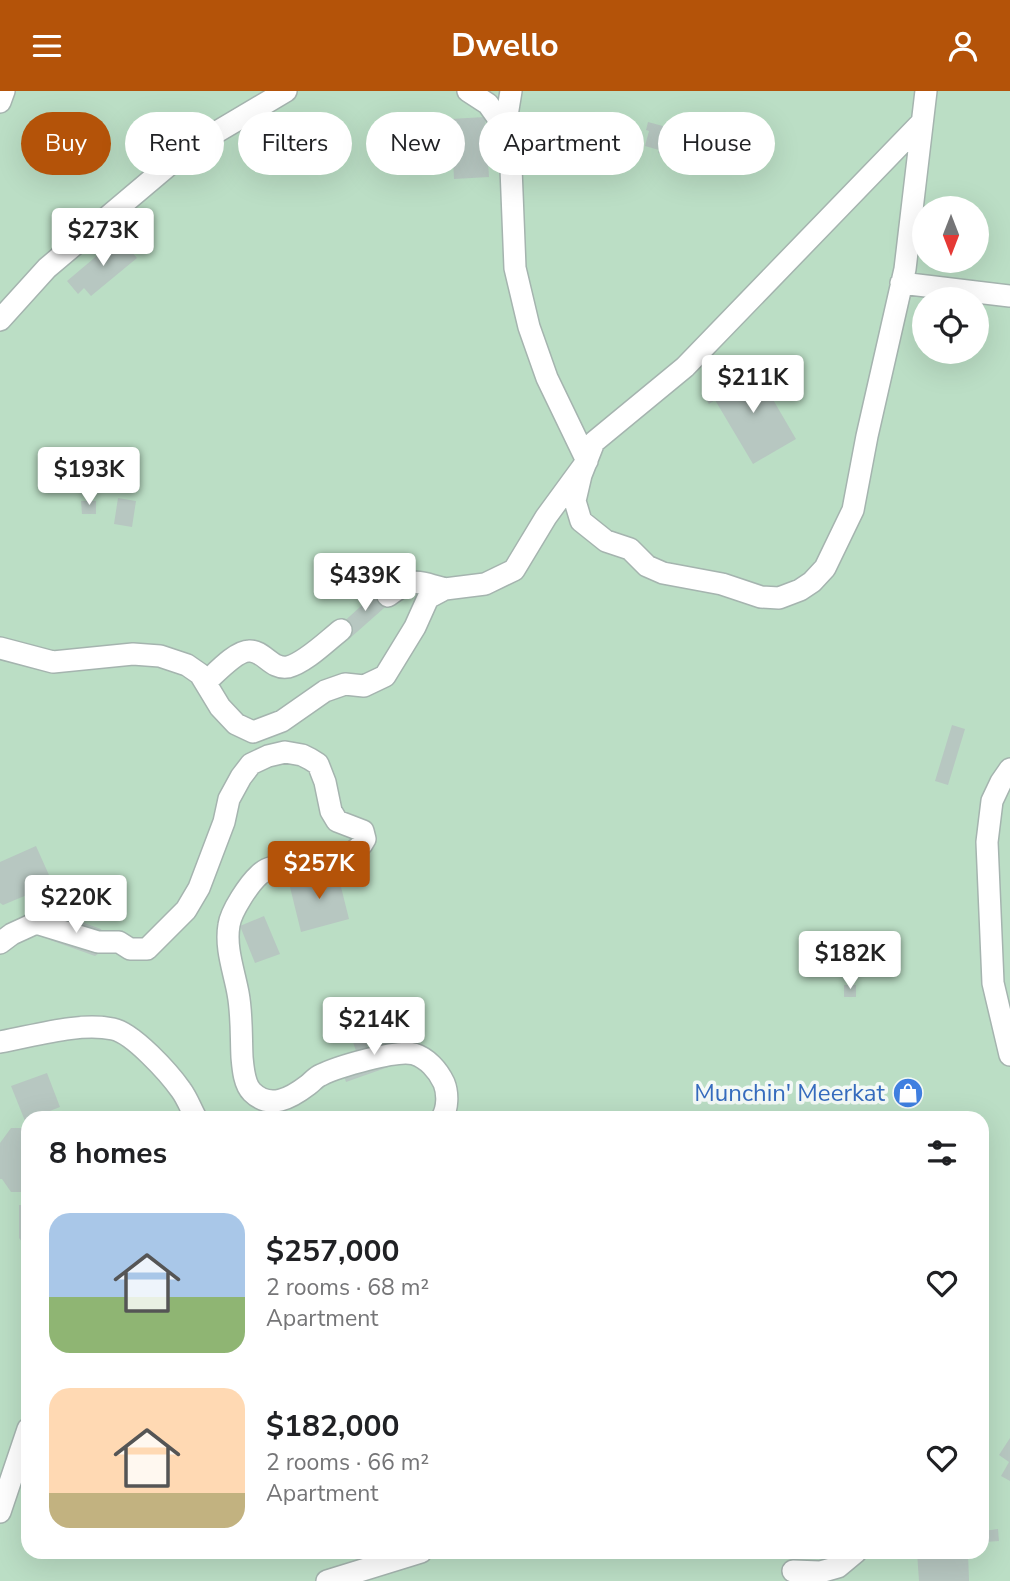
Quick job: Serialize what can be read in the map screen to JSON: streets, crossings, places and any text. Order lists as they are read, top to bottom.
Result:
{
  "places": {
    "shop": ["Munchin' Meerkat"]
  },
  "north": "bottom",
  "page": {
    "header": "Dwello",
    "chip": [
      "Buy",
      "Rent",
      "Filters",
      "New",
      "Apartment",
      "House"
    ],
    "price": [
      "$273K",
      "$211K",
      "$193K",
      "$439K",
      "$257K",
      "$220K",
      "$182K",
      "$214K"
    ],
    "heading": "8 homes",
    "list": [
      {
        "name": "$257,000",
        "note": "2 rooms · 68 m² · Apartment"
      },
      {
        "name": "$182,000",
        "note": "2 rooms · 66 m² · Apartment"
      }
    ]
  }
}
